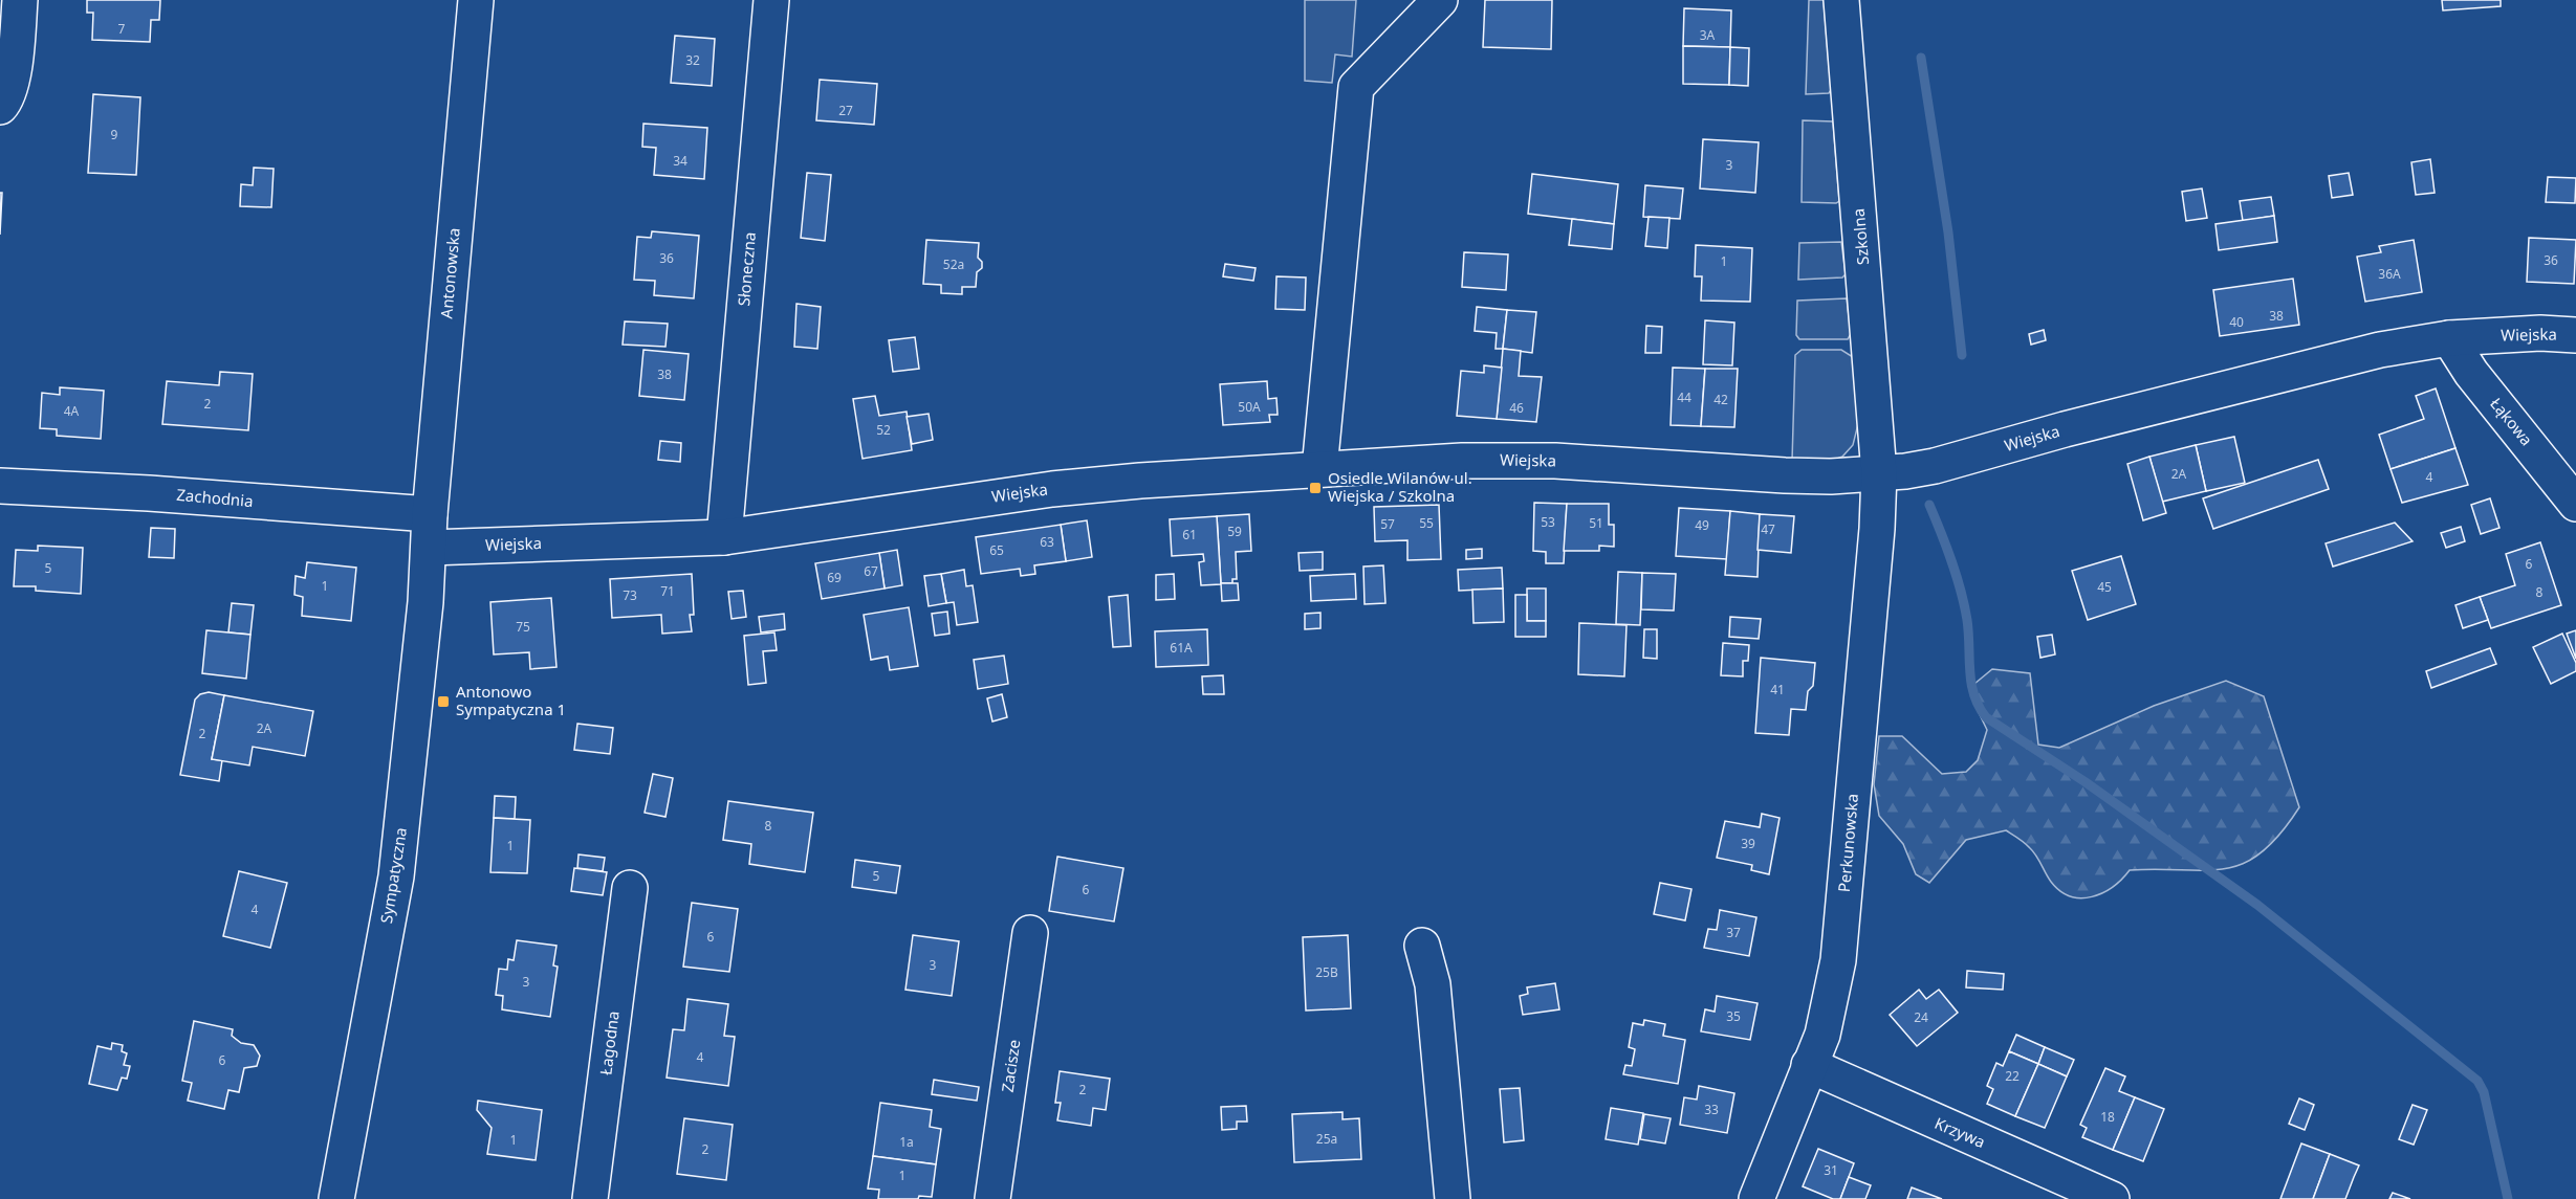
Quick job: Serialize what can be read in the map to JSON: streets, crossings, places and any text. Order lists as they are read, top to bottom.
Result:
{
  "streets": {
    "street": [
      "Szkolna",
      "Słoneczna",
      "Antonowska",
      "Wiejska",
      "Łąkowa",
      "Zachodnia",
      "Perkunowska",
      "Sympatyczna",
      "Łagodna",
      "Zacisze",
      "Krzywa"
    ]
  },
  "crossings": [
    ["Szkolna", "Wiejska"],
    ["Szkolna", "Perkunowska"],
    ["Słoneczna", "Wiejska"],
    ["Antonowska", "Wiejska"],
    ["Antonowska", "Zachodnia"],
    ["Antonowska", "Sympatyczna"],
    ["Wiejska", "Łąkowa"],
    ["Wiejska", "Perkunowska"],
    ["Wiejska", "Sympatyczna"],
    ["Perkunowska", "Krzywa"]
  ],
  "places": {
    "transit": ["Osiedle Wilanów ul. Wiejska / Szkolna", "Antonowo Sympatyczna 1"]
  },
  "house_numbers": [
    "7",
    "3A",
    "32",
    "27",
    "9",
    "34",
    "3",
    "36",
    "36",
    "1",
    "52a",
    "36A",
    "38",
    "40",
    "38",
    "44",
    "42",
    "2",
    "50A",
    "46",
    "4A",
    "52",
    "2A",
    "4",
    "53",
    "55",
    "51",
    "57",
    "49",
    "47",
    "59",
    "61",
    "63",
    "65",
    "6",
    "5",
    "67",
    "69",
    "1",
    "45",
    "71",
    "8",
    "73",
    "75",
    "61A",
    "41",
    "2A",
    "2",
    "8",
    "39",
    "1",
    "5",
    "6",
    "4",
    "37",
    "6",
    "3",
    "25B",
    "3",
    "35",
    "24",
    "4",
    "6",
    "22",
    "2",
    "33",
    "18",
    "25a",
    "1",
    "1a",
    "2",
    "31",
    "1"
  ]
}
